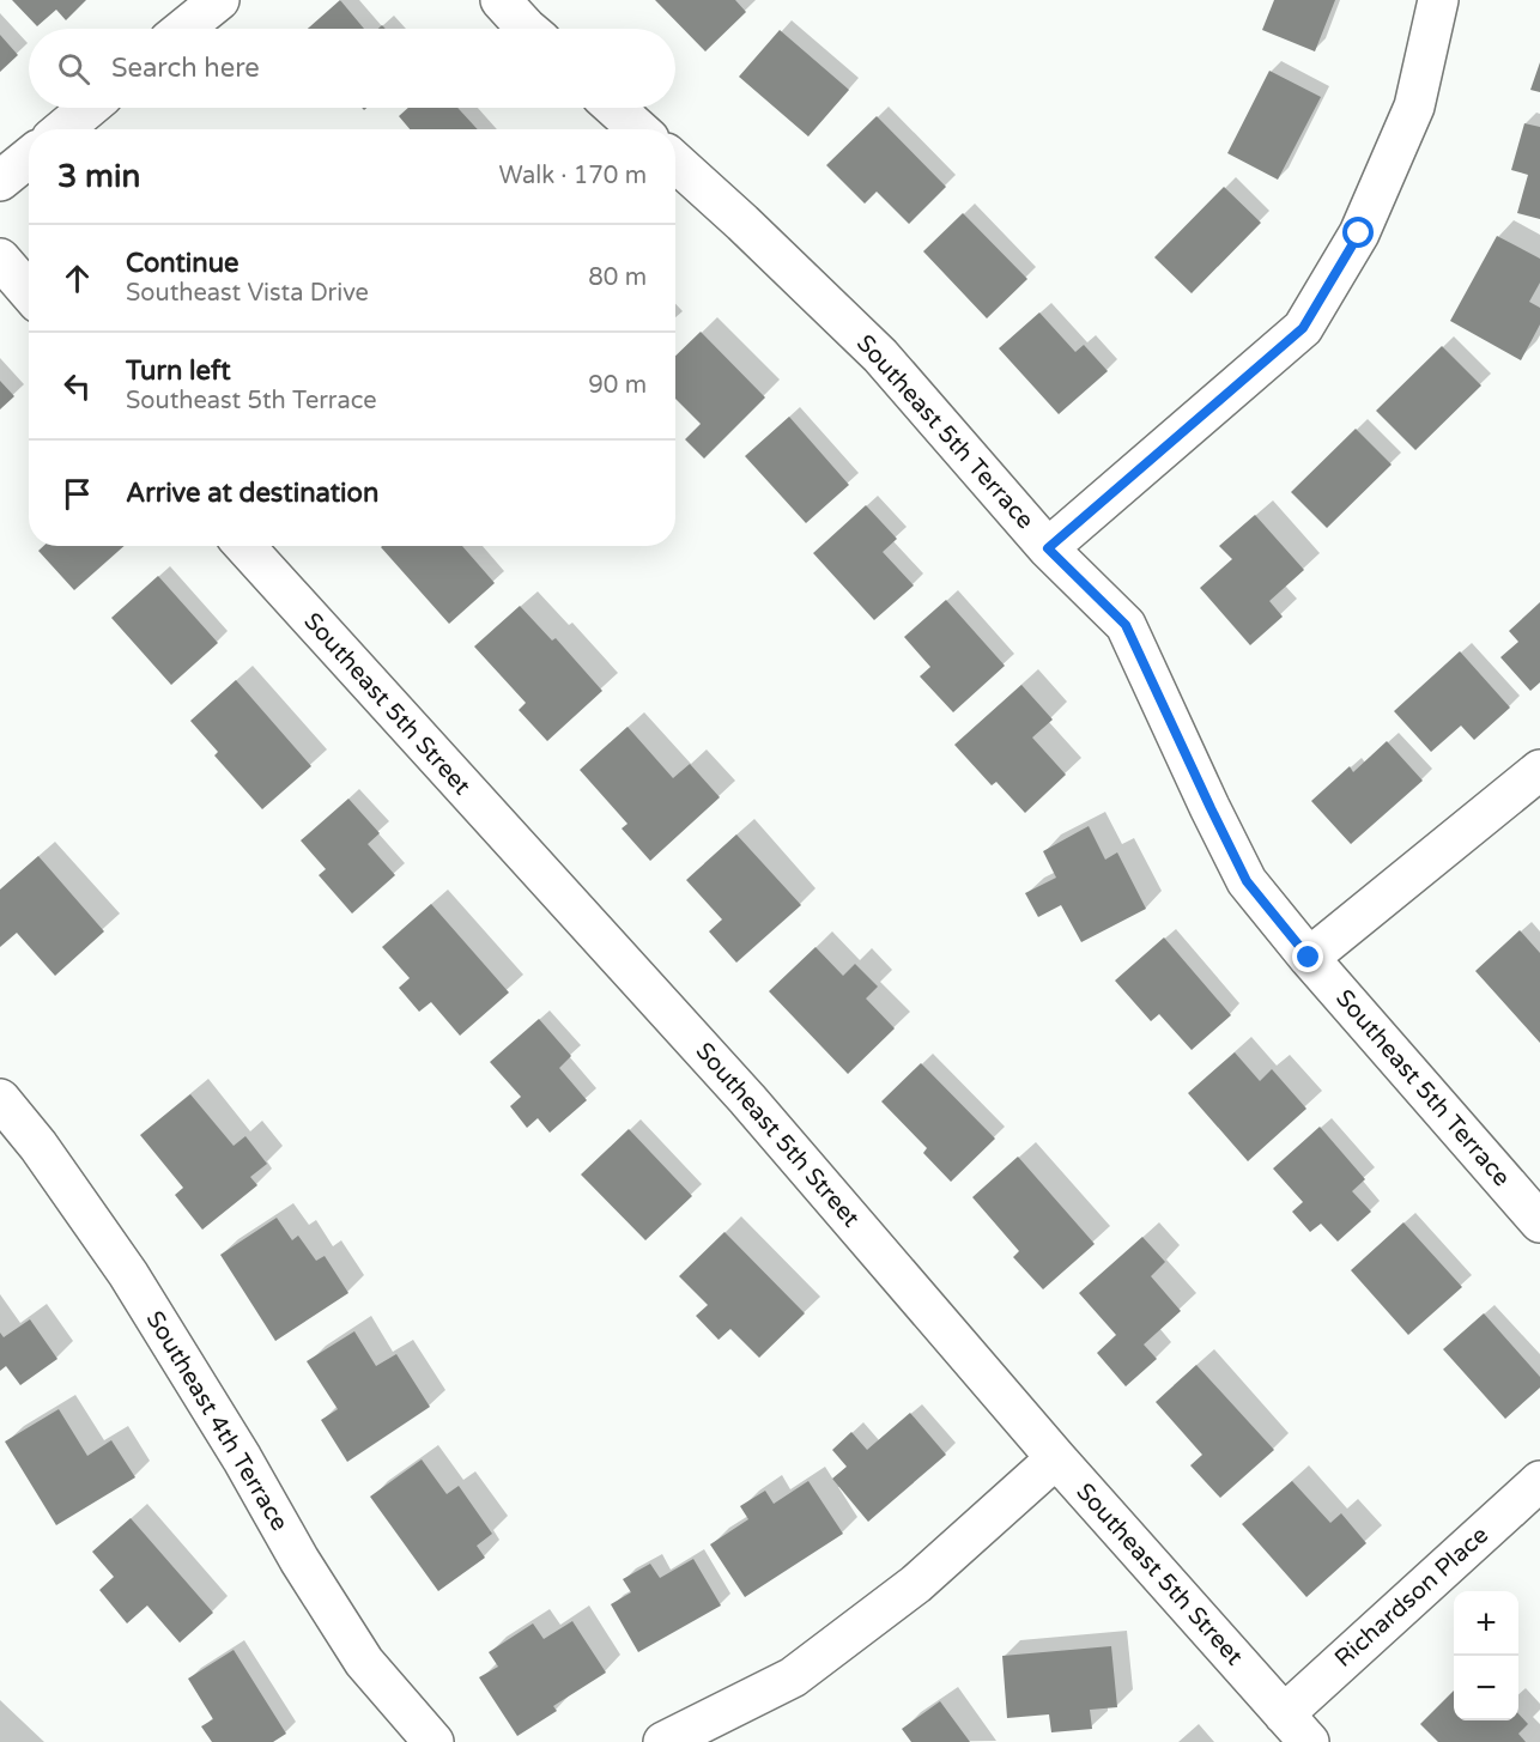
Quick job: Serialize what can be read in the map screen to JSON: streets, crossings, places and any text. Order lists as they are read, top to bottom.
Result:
{
  "streets": {
    "street": [
      "Southeast 5th Terrace",
      "Southeast 5th Street",
      "Southeast 4th Terrace",
      "Richardson Place"
    ]
  },
  "crossings": [
    ["Southeast 5th Street", "Richardson Place"]
  ],
  "page": {
    "search": "Search here",
    "heading": ["3 min", "Walk · 170 m"],
    "list": [
      ["Continue", "Southeast Vista Drive", "80 m"],
      ["Turn left", "Southeast 5th Terrace", "90 m"],
      "Arrive at destination"
    ],
    "map_buttons": ["+", "−"]
  }
}
